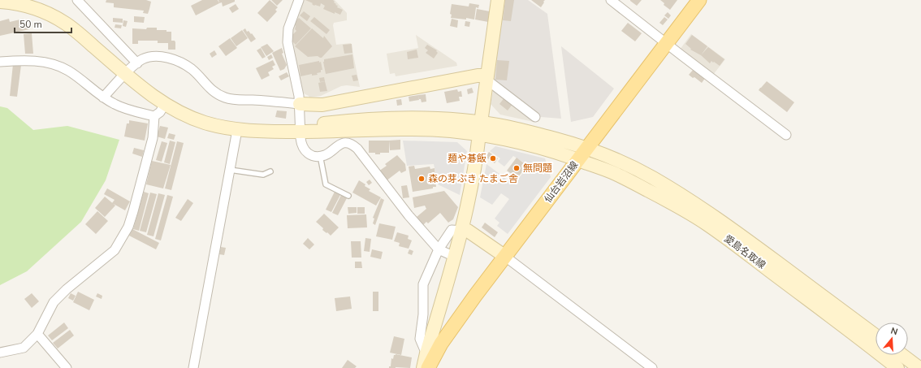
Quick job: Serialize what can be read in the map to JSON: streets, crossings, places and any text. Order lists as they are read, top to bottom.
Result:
{
  "streets": {
    "main road": ["仙台岩沼線"],
    "street": ["愛島名取線"]
  },
  "crossings": [
    ["仙台岩沼線", "愛島名取線"]
  ],
  "places": ["麺や碁飯", "無問題", "森の芽ぶき たまご舎"],
  "scale_bar": "50 m",
  "north": "top"
}
